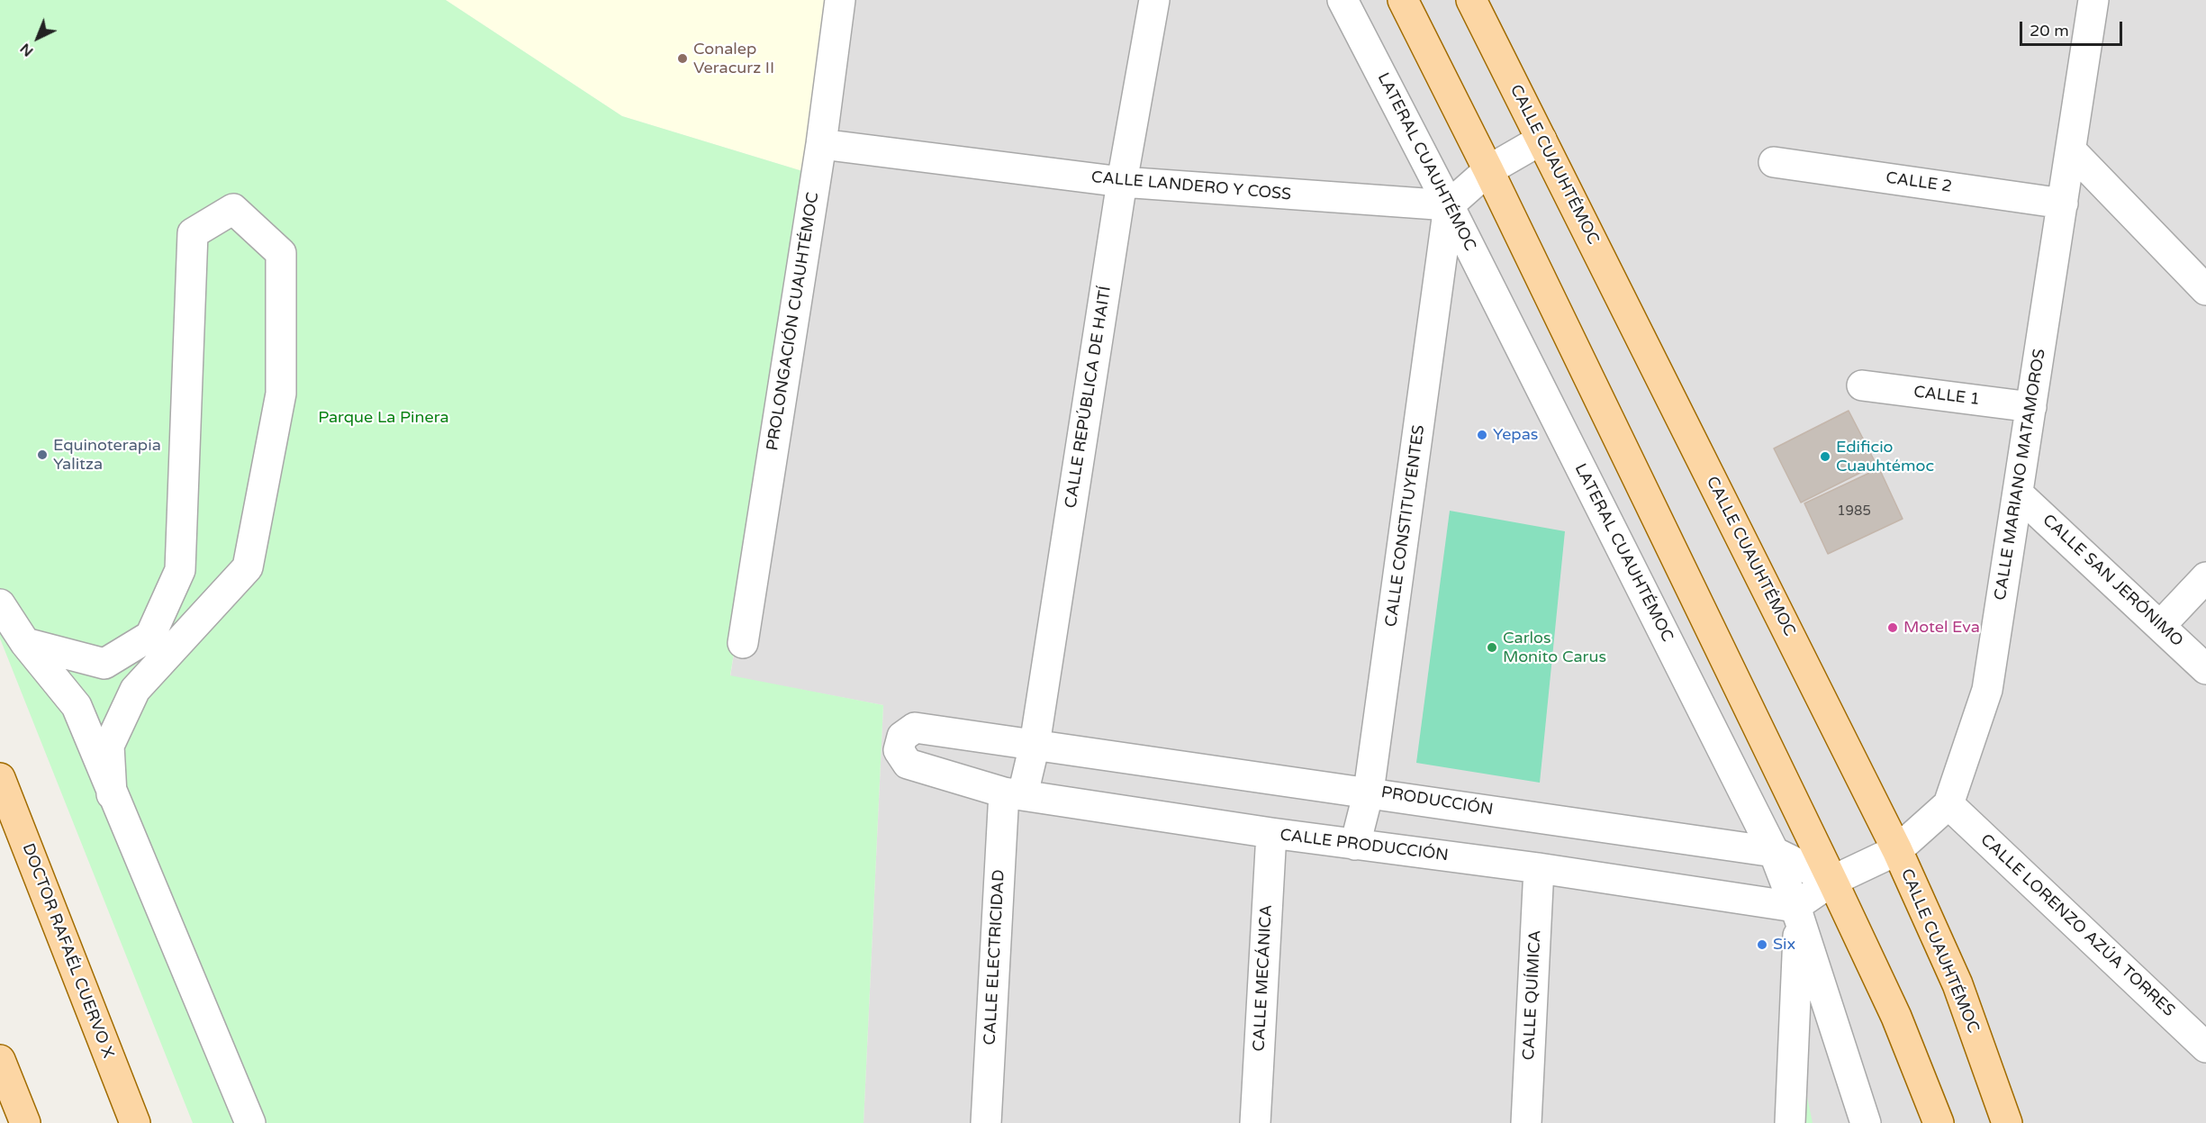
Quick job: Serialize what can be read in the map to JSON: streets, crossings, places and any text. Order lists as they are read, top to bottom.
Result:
{
  "streets": {
    "main road": ["CALLE CUAUHTÉMOC", "DOCTOR RAFAÉL CUERVO X"],
    "street": [
      "LATERAL CUAUHTÉMOC",
      "CALLE 2",
      "CALLE LANDERO Y COSS",
      "PROLONGACIÓN CUAUHTÉMOC",
      "CALLE 1",
      "CALLE REPÚBLICA DE HAITÍ",
      "CALLE MARIANO MATAMOROS",
      "CALLE CONSTITUYENTES",
      "CALLE SAN JERÓNIMO",
      "PRODUCCIÓN",
      "CALLE PRODUCCIÓN",
      "CALLE LORENZO AZÚA TORRES",
      "CALLE ELECTRICIDAD",
      "CALLE MECÁNICA",
      "CALLE QUÍMICA"
    ]
  },
  "crossings": [
    ["LATERAL CUAUHTÉMOC", "CALLE LANDERO Y COSS"],
    ["LATERAL CUAUHTÉMOC", "CALLE CONSTITUYENTES"],
    ["LATERAL CUAUHTÉMOC", "PRODUCCIÓN"],
    ["LATERAL CUAUHTÉMOC", "CALLE PRODUCCIÓN"],
    ["CALLE CUAUHTÉMOC", "CALLE MARIANO MATAMOROS"],
    ["CALLE 2", "CALLE MARIANO MATAMOROS"],
    ["CALLE LANDERO Y COSS", "PROLONGACIÓN CUAUHTÉMOC"],
    ["CALLE LANDERO Y COSS", "CALLE REPÚBLICA DE HAITÍ"],
    ["CALLE LANDERO Y COSS", "CALLE CONSTITUYENTES"],
    ["CALLE 1", "CALLE MARIANO MATAMOROS"],
    ["CALLE REPÚBLICA DE HAITÍ", "PRODUCCIÓN"],
    ["CALLE REPÚBLICA DE HAITÍ", "CALLE PRODUCCIÓN"],
    ["CALLE REPÚBLICA DE HAITÍ", "CALLE ELECTRICIDAD"],
    ["CALLE MARIANO MATAMOROS", "CALLE SAN JERÓNIMO"],
    ["CALLE MARIANO MATAMOROS", "PRODUCCIÓN"],
    ["CALLE MARIANO MATAMOROS", "CALLE LORENZO AZÚA TORRES"],
    ["CALLE CONSTITUYENTES", "PRODUCCIÓN"],
    ["CALLE CONSTITUYENTES", "CALLE PRODUCCIÓN"],
    ["PRODUCCIÓN", "CALLE PRODUCCIÓN"],
    ["CALLE PRODUCCIÓN", "CALLE ELECTRICIDAD"],
    ["CALLE PRODUCCIÓN", "CALLE MECÁNICA"],
    ["CALLE PRODUCCIÓN", "CALLE QUÍMICA"]
  ],
  "parks": ["Parque La Pinera"],
  "places": [
    "Conalep Veracurz II",
    "Yepas",
    "Equinoterapia Yalitza",
    "Edificio Cuauhtémoc",
    "Motel Eva",
    "Carlos Monito Carus",
    "Six"
  ],
  "house_numbers": ["1985"],
  "scale_bar": "20 m",
  "north": "bottom left"
}
